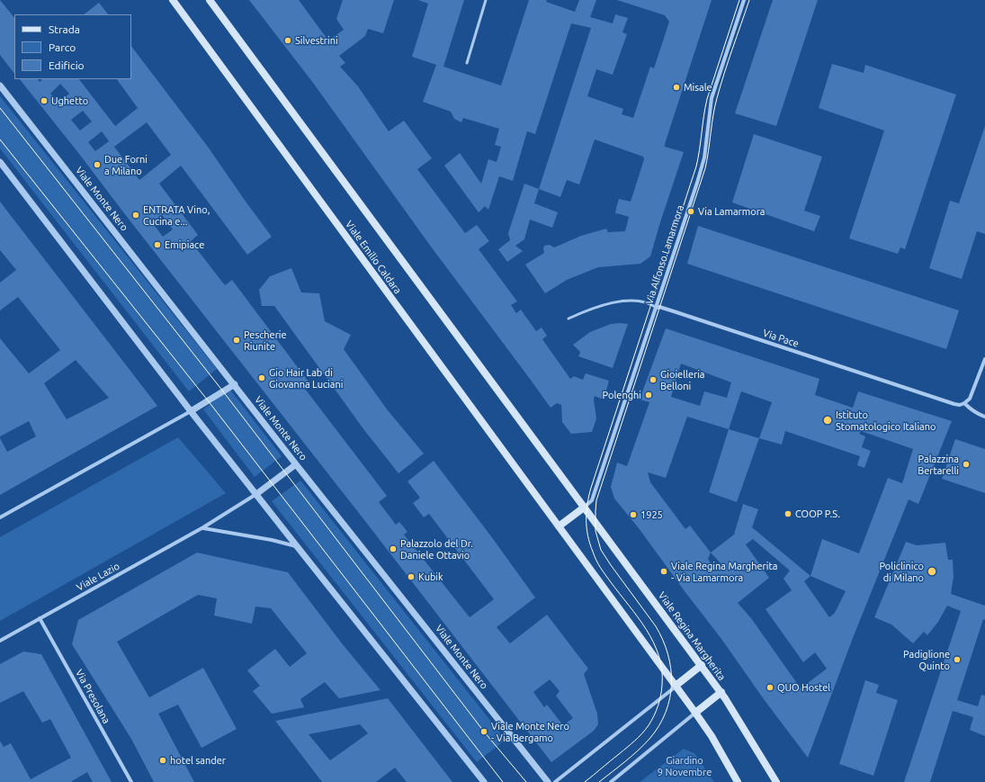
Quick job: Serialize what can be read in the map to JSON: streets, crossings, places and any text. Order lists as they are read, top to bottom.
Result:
{
  "streets": {
    "main road": ["Viale Emilio Caldara", "Viale Regina Margherita"],
    "street": [
      "Viale Monte Nero",
      "Via Alfonso Lamarmora",
      "Via Pace",
      "Viale Lazio",
      "Via Presolana"
    ]
  },
  "crossings": [
    ["Via Alfonso Lamarmora", "Via Pace"],
    ["Via Alfonso Lamarmora", "Viale Regina Margherita"],
    ["Viale Lazio", "Via Presolana"]
  ],
  "parks": ["Giardino 9 Novembre"],
  "places": [
    "Silvestrini",
    "Misale",
    "Ughetto",
    "Due Forni a Milano",
    "Via Lamarmora",
    "ENTRATA Vino, Cucina e...",
    "Emipiace",
    "Pescherie Riunite",
    "Gio Hair Lab di Giovanna Luciani",
    "Gioielleria Belloni",
    "Polenghi",
    "Istituto Stomatologico Italiano",
    "Palazzina Bertarelli",
    "COOP P.S.",
    "1925",
    "Palazzolo del Dr. Daniele Ottavio",
    "Viale Regina Margherita - Via Lamarmora",
    "Policlinico di Milano",
    "Kubik",
    "Padiglione Quinto",
    "QUO Hostel",
    "Viale Monte Nero - Via Bergamo",
    "hotel sander"
  ],
  "legend": ["Strada", "Parco", "Edificio"]
}
